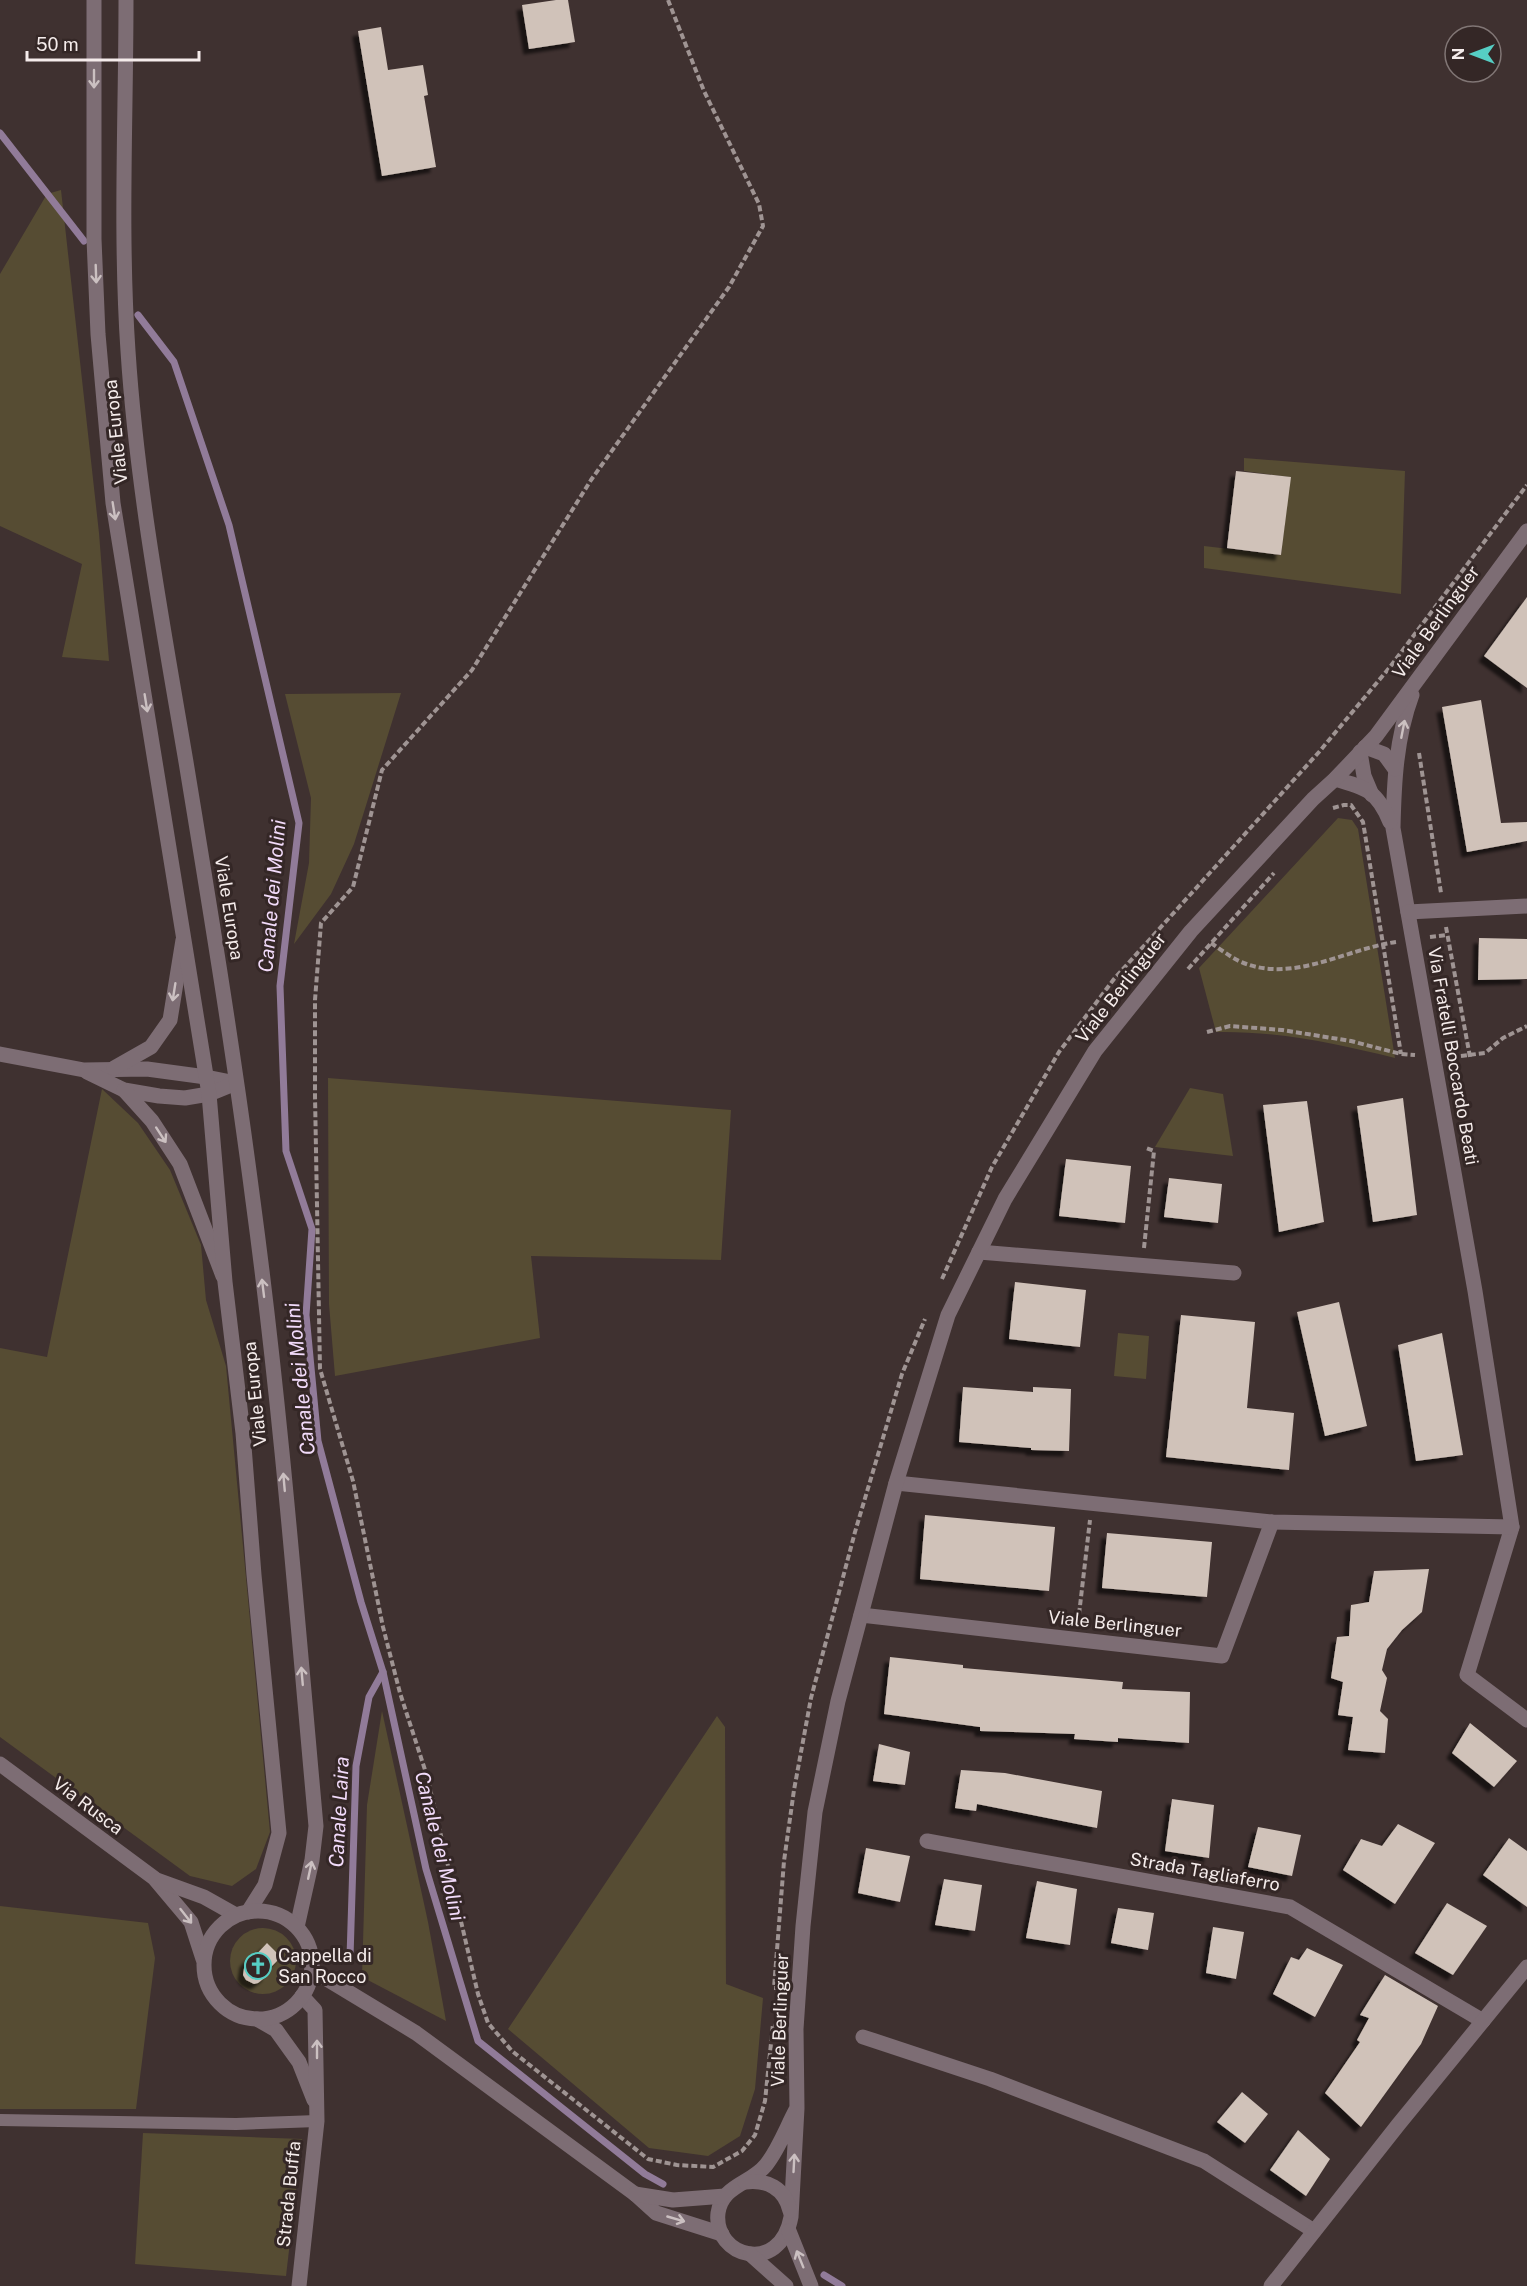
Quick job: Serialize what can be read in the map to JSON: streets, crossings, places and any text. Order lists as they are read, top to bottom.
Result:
{
  "streets": {
    "street": [
      "Viale Europa",
      "Viale Berlinguer",
      "Via Fratelli Boccardo Beati",
      "Via Rusca",
      "Strada Tagliaferro",
      "Strada Buffa"
    ]
  },
  "crossings": [
    ["Viale Europa", "Via Rusca"],
    ["Viale Europa", "Strada Buffa"],
    ["Viale Berlinguer", "Via Fratelli Boccardo Beati"],
    ["Via Rusca", "Strada Buffa"]
  ],
  "water": ["Canale dei Molini", "Canale Laira"],
  "places": {
    "church": ["Cappella di San Rocco"]
  },
  "scale_bar": "50 m",
  "north": "left"
}
